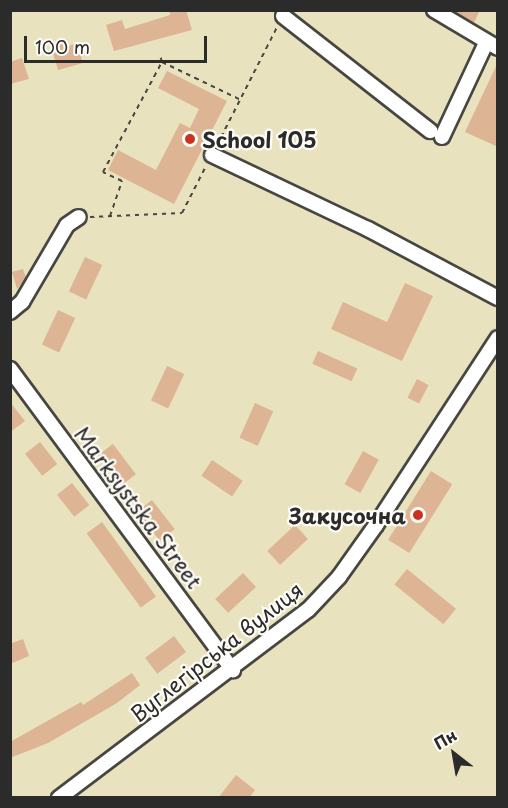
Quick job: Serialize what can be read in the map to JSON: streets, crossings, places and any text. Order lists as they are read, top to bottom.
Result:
{
  "streets": {
    "street": ["Marksystska Street", "Вуглегірська вулиця"]
  },
  "crossings": [
    ["Marksystska Street", "Вуглегірська вулиця"]
  ],
  "places": ["School 105", "Закусочна"],
  "scale_bar": "100 m",
  "north": "top left"
}
